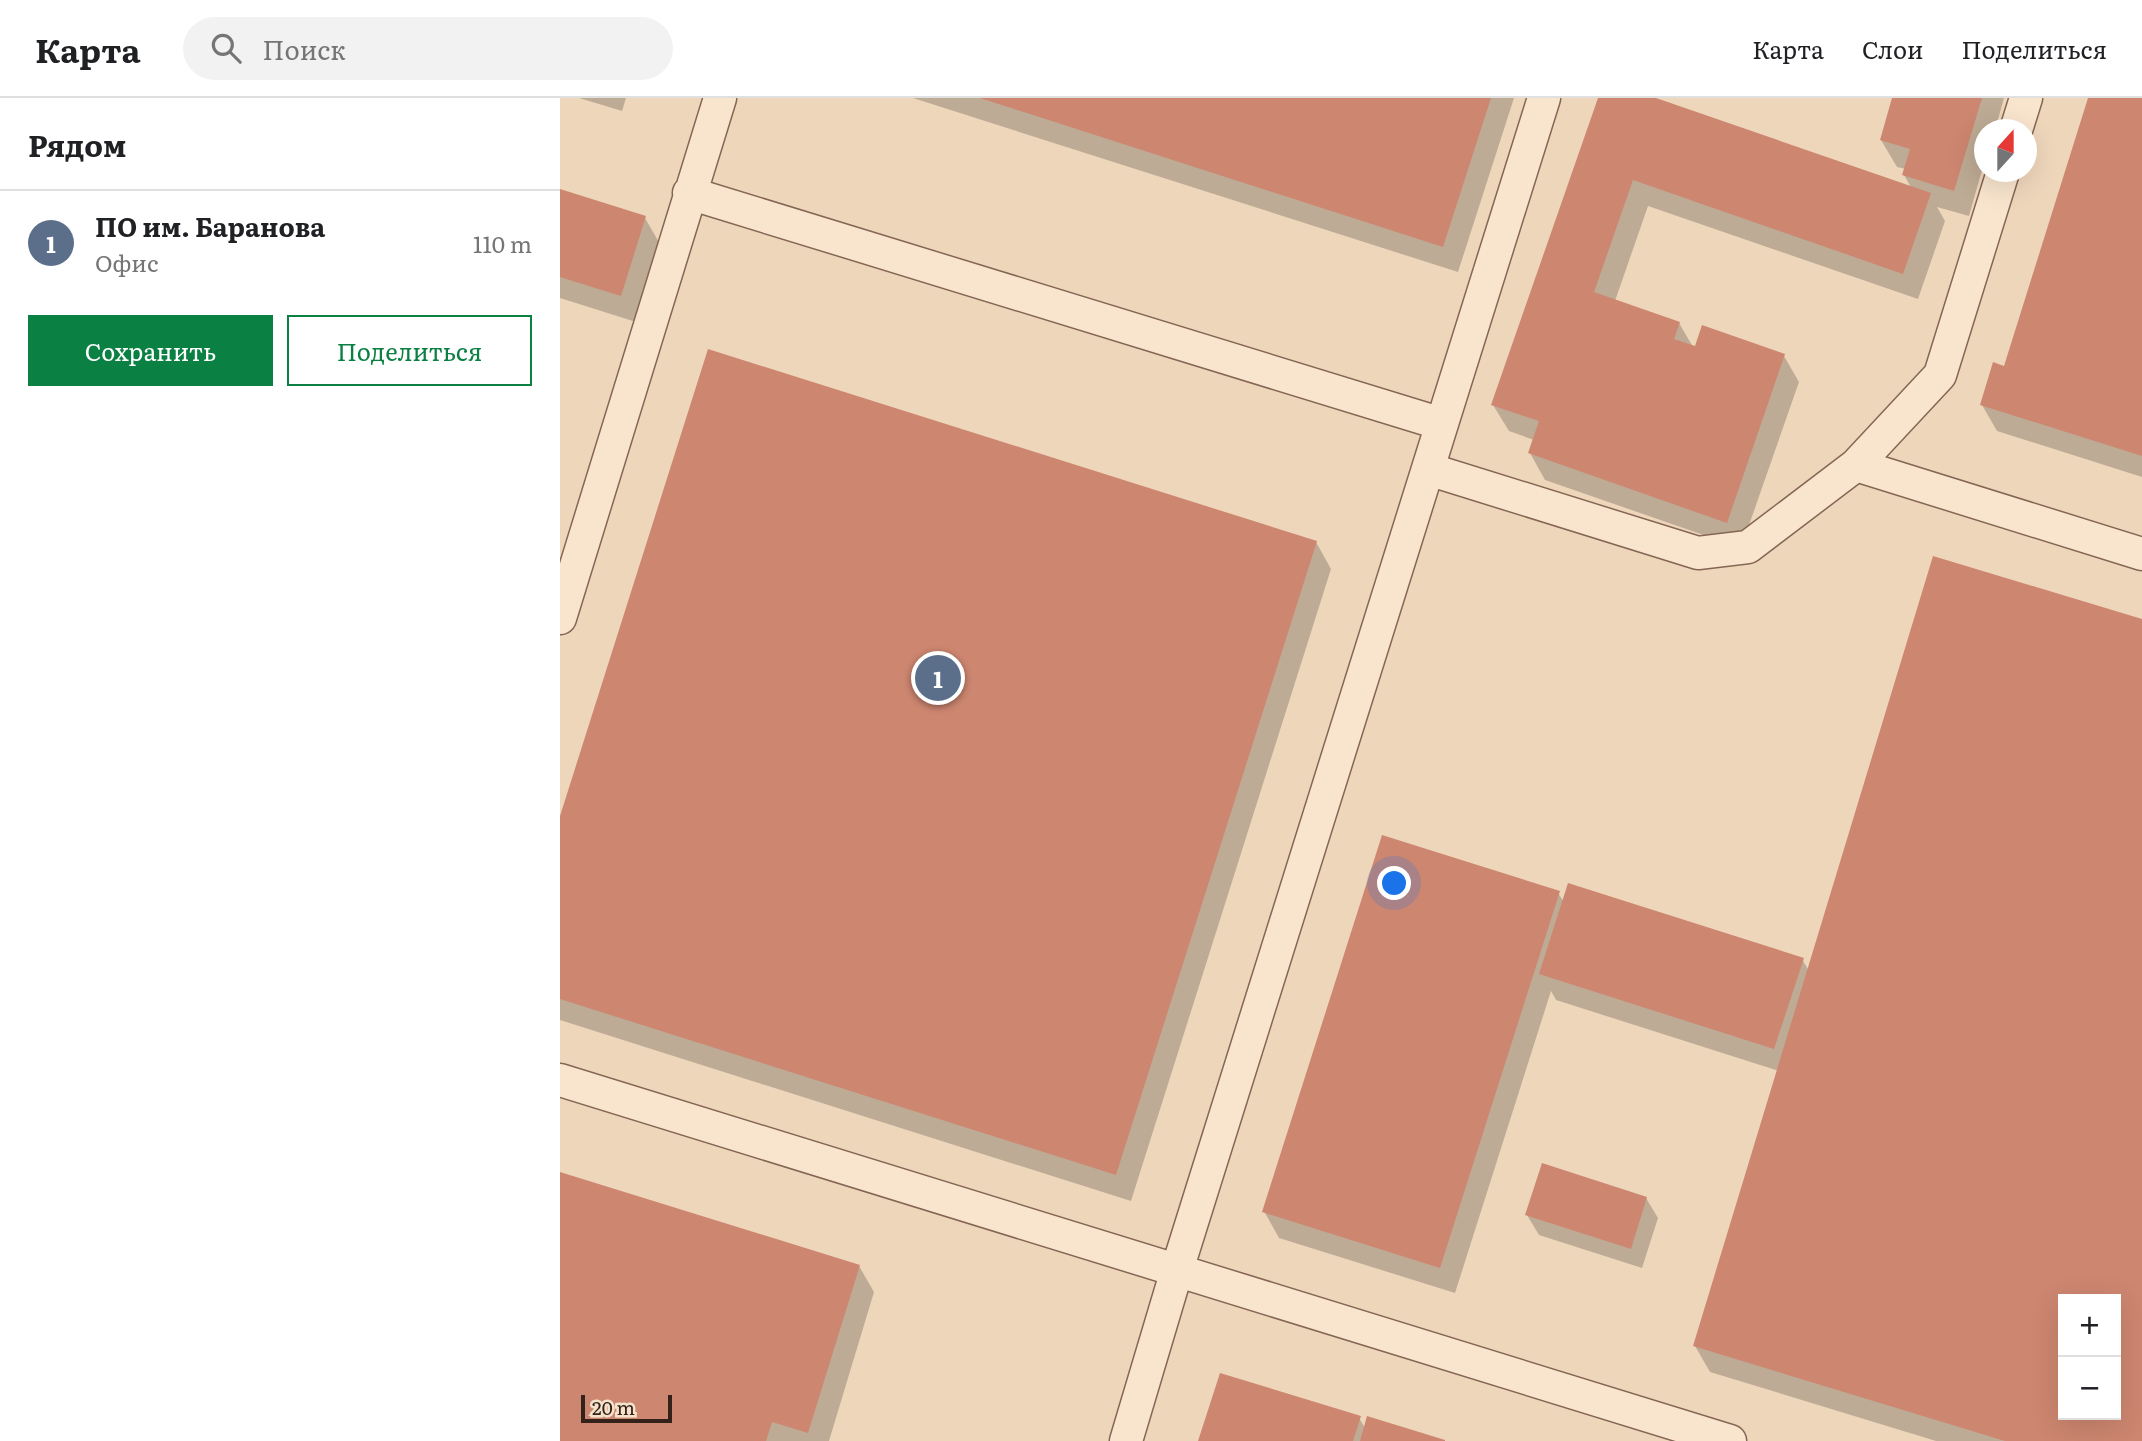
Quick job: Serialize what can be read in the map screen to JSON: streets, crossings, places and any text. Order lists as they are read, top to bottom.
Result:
{
  "scale_bar": "20 m",
  "north": "top",
  "page": {
    "header": "Карта",
    "search": "Поиск",
    "nav": ["Карта", "Слои", "Поделиться"],
    "heading": "Рядом",
    "list": [
      {
        "mark": "1",
        "name": "ПО им. Баранова",
        "note": "Офис",
        "value": "110 m"
      }
    ],
    "buttons": ["Сохранить", "Поделиться"],
    "pins": "1",
    "map_buttons": ["+", "−"],
    "scale": "20 m"
  }
}
